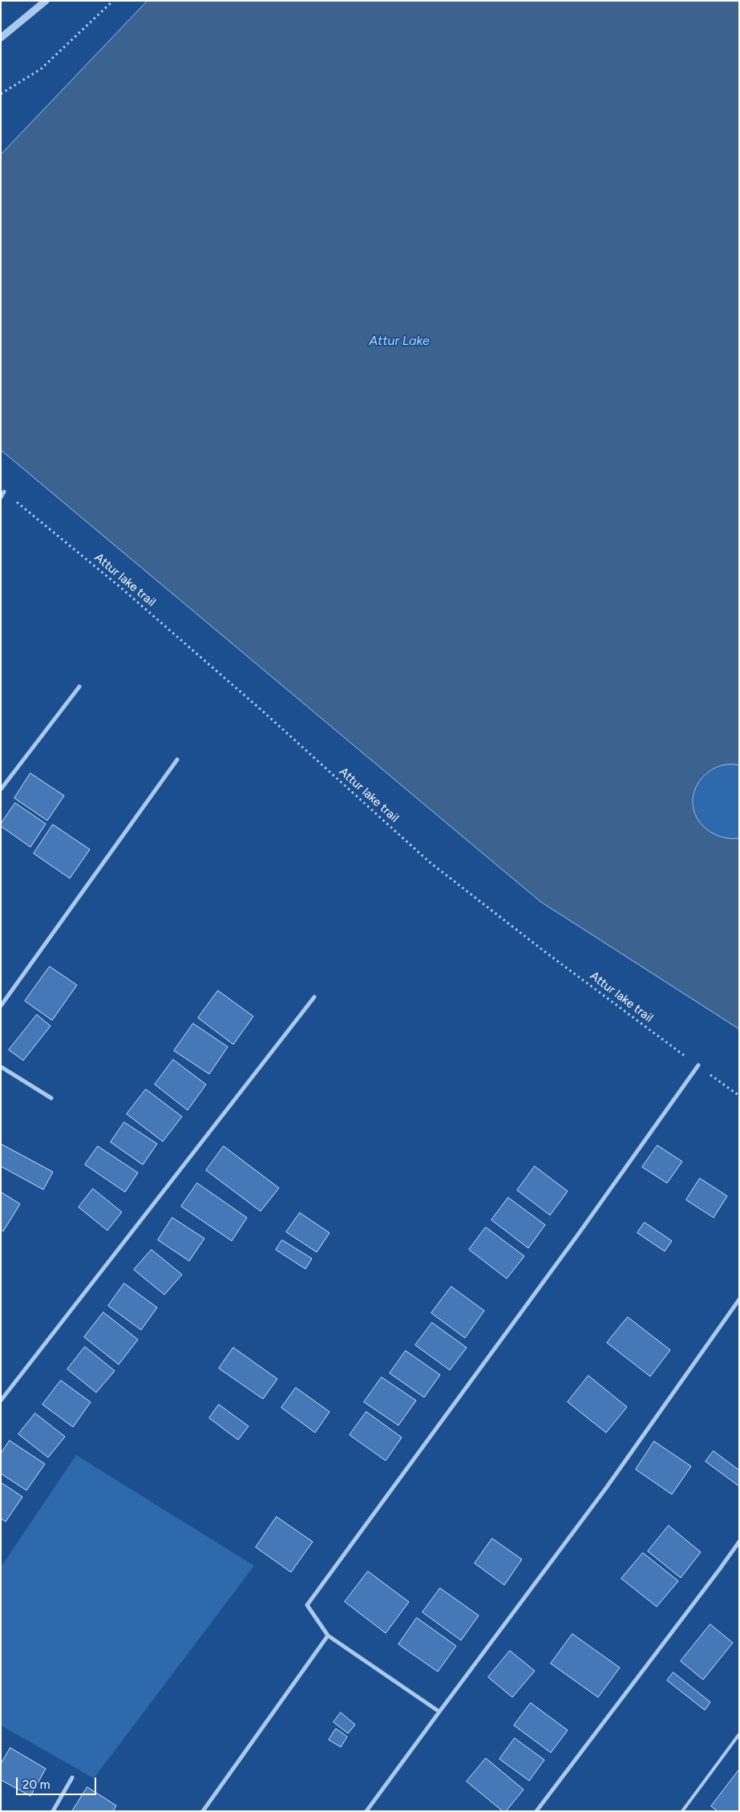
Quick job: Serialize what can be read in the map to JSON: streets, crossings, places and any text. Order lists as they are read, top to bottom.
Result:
{
  "streets": {
    "path": ["Attur lake trail"]
  },
  "water": ["Attur Lake"],
  "scale_bar": "20 m"
}
